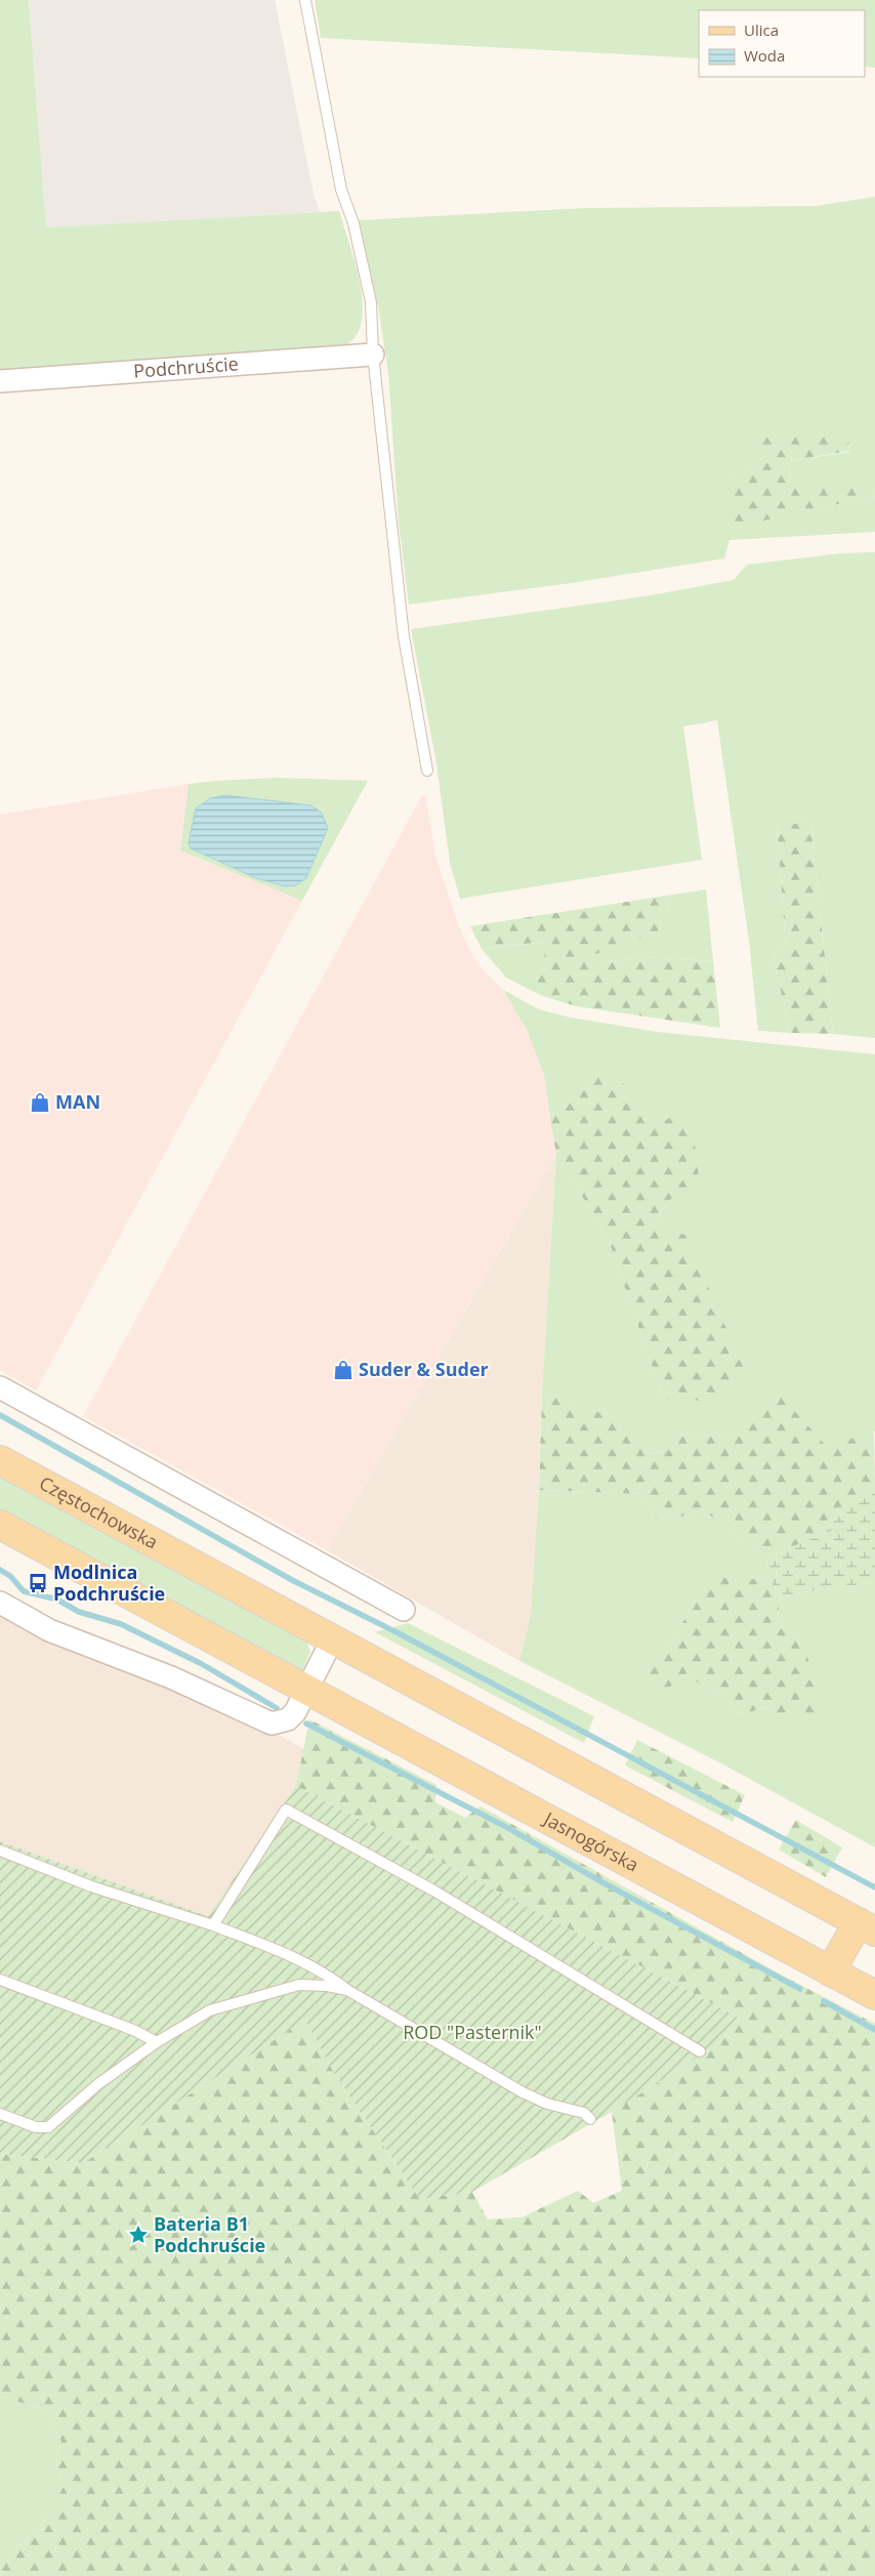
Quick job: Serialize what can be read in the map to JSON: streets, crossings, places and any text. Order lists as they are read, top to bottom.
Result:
{
  "streets": {
    "main road": ["Częstochowska", "Jasnogórska"],
    "street": ["Podchruście"]
  },
  "parks": ["ROD \"Pasternik\""],
  "places": {
    "shop": ["MAN", "Suder & Suder"],
    "bus stop": ["Modlnica Podchruście"],
    "place": ["Bateria B1 Podchruście"]
  },
  "legend": ["Ulica", "Woda"]
}
